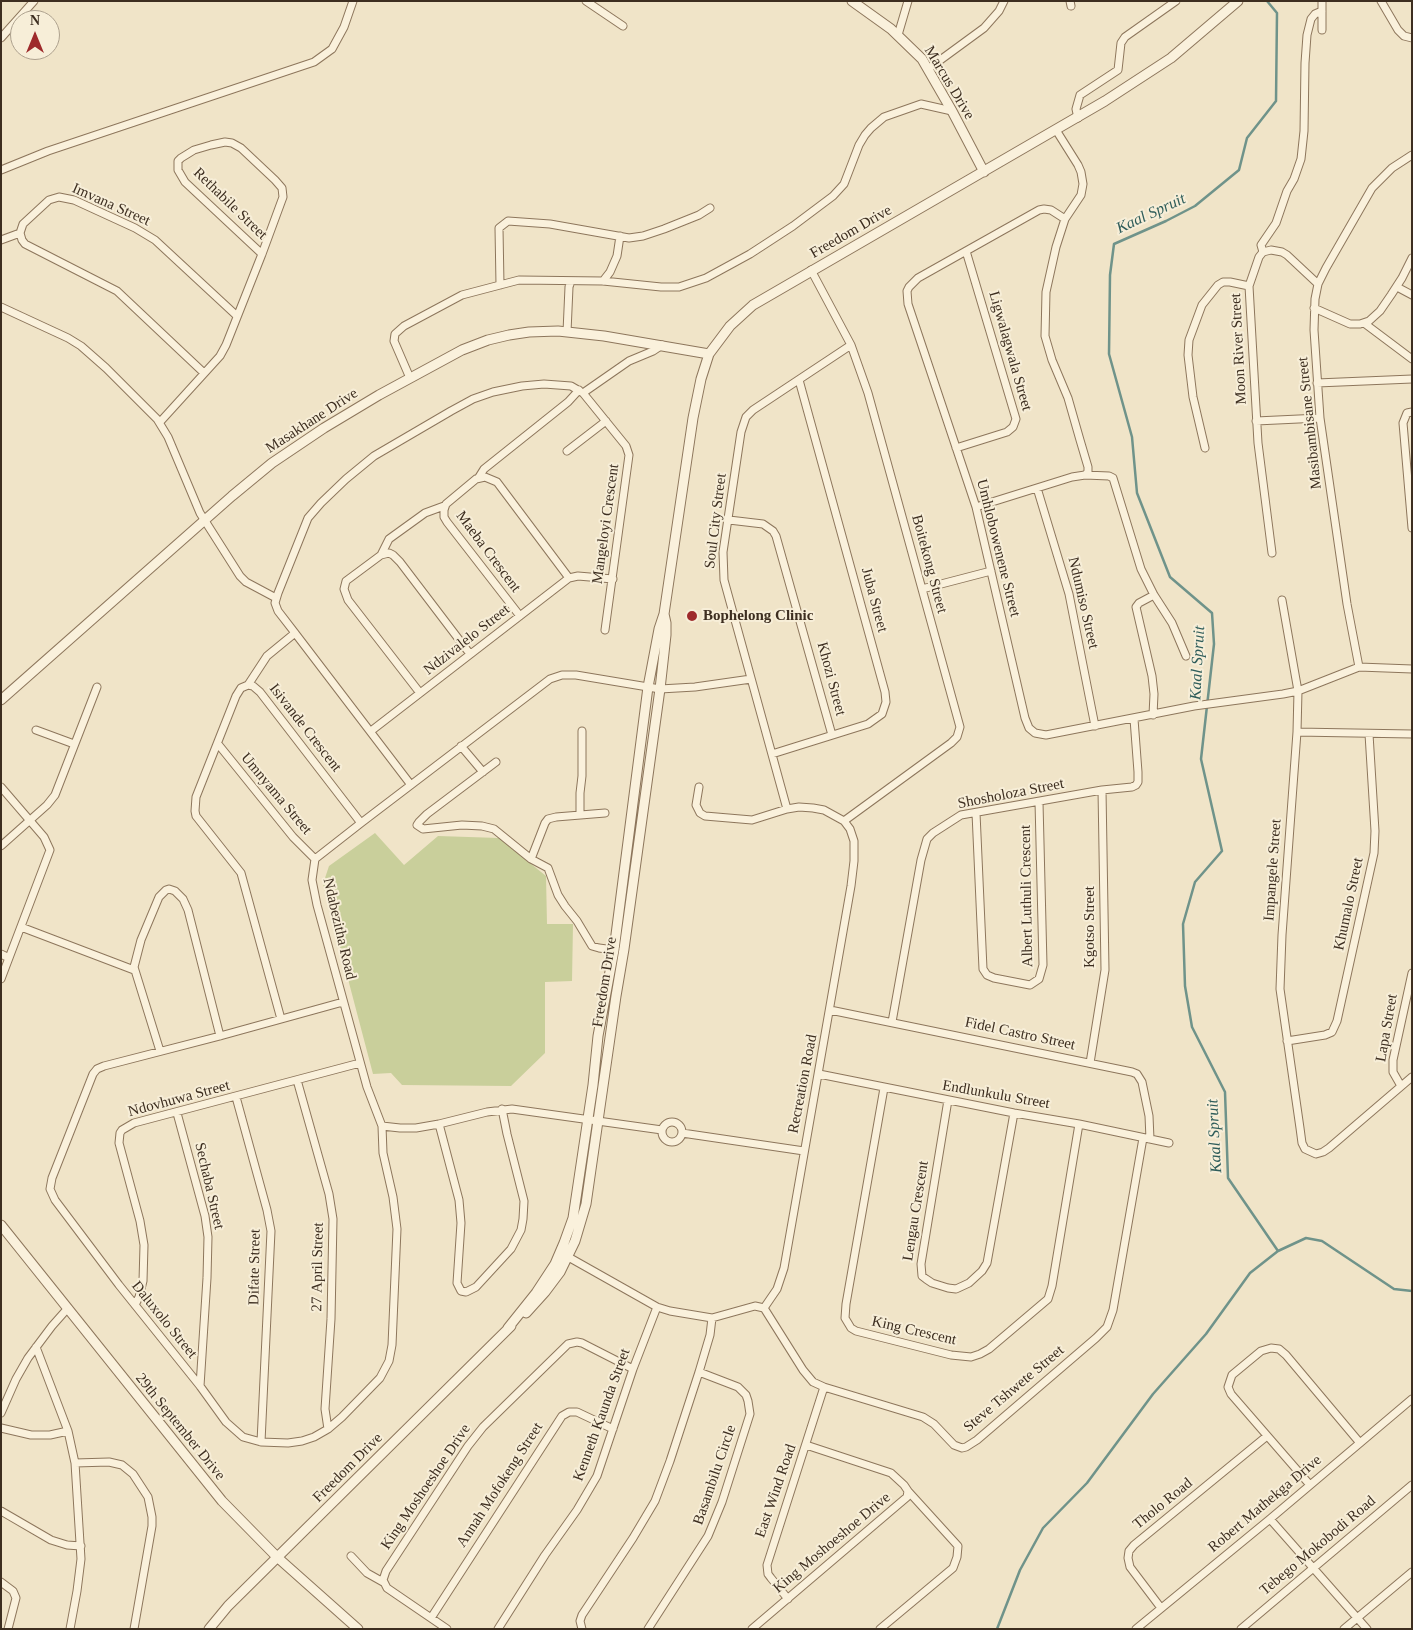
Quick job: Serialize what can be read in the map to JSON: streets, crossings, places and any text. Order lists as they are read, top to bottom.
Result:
{
  "streets": {
    "street": [
      "Marcus Drive",
      "Rethabile Street",
      "Imvana Street",
      "Freedom Drive",
      "Moon River Street",
      "Ligwalagwala Street",
      "Masakhane Drive",
      "Masibambisane Street",
      "Soul City Street",
      "Mangeloyi Crescent",
      "Umhlobowenene Street",
      "Maeba Crescent",
      "Boitekong Street",
      "Juba Street",
      "Ndumiso Street",
      "Ndzivalelo Street",
      "Khozi Street",
      "Isivande Crescent",
      "Umnyama Street",
      "Shosholoza Street",
      "Impangele Street",
      "Albert Luthuli Crescent",
      "Khumalo Street",
      "Kgotso Street",
      "Ndabezitha Road",
      "Lapa Street",
      "Fidel Castro Street",
      "Recreation Road",
      "Endlunkulu Street",
      "Ndovhuwa Street",
      "Sechaba Street",
      "Lengau Crescent",
      "Difate Street",
      "27 April Street",
      "Daluxolo Street",
      "King Crescent",
      "Steve Tshwete Street",
      "Kenneth Kaunda Street",
      "29th September Drive",
      "Basambilu Circle",
      "Annah Mofokeng Street",
      "King Moshoeshoe Drive",
      "East Wind Road",
      "Tholo Road",
      "Robert Mathekga Drive",
      "Tebego Mokobodi Road"
    ]
  },
  "crossings": [
    ["Marcus Drive", "Freedom Drive"],
    ["Rethabile Street", "Imvana Street"],
    ["Freedom Drive", "Masakhane Drive"],
    ["Freedom Drive", "Boitekong Street"],
    ["Freedom Drive", "Ndabezitha Road"],
    ["Freedom Drive", "29th September Drive"],
    ["Moon River Street", "Masibambisane Street"],
    ["Ligwalagwala Street", "Umhlobowenene Street"],
    ["Masakhane Drive", "Maeba Crescent"],
    ["Masibambisane Street", "Umhlobowenene Street"],
    ["Soul City Street", "Boitekong Street"],
    ["Soul City Street", "Juba Street"],
    ["Soul City Street", "Khozi Street"],
    ["Soul City Street", "Ndabezitha Road"],
    ["Mangeloyi Crescent", "Maeba Crescent"],
    ["Umhlobowenene Street", "Ndumiso Street"],
    ["Umhlobowenene Street", "Shosholoza Street"],
    ["Umhlobowenene Street", "Impangele Street"],
    ["Maeba Crescent", "Ndzivalelo Street"],
    ["Boitekong Street", "Recreation Road"],
    ["Juba Street", "Khozi Street"],
    ["Isivande Crescent", "Umnyama Street"],
    ["Isivande Crescent", "Ndabezitha Road"],
    ["Isivande Crescent", "Daluxolo Street"],
    ["Umnyama Street", "Ndabezitha Road"],
    ["Shosholoza Street", "Albert Luthuli Crescent"],
    ["Shosholoza Street", "Kgotso Street"],
    ["Shosholoza Street", "Fidel Castro Street"],
    ["Impangele Street", "Khumalo Street"],
    ["Impangele Street", "Lapa Street"],
    ["Kgotso Street", "Fidel Castro Street"],
    ["Ndabezitha Road", "Ndovhuwa Street"],
    ["Ndabezitha Road", "Daluxolo Street"],
    ["Fidel Castro Street", "Recreation Road"],
    ["Fidel Castro Street", "Endlunkulu Street"],
    ["Fidel Castro Street", "Steve Tshwete Street"],
    ["Recreation Road", "Endlunkulu Street"],
    ["Recreation Road", "Steve Tshwete Street"],
    ["Endlunkulu Street", "Lengau Crescent"],
    ["Endlunkulu Street", "King Crescent"],
    ["Endlunkulu Street", "Steve Tshwete Street"],
    ["Ndovhuwa Street", "Sechaba Street"],
    ["Ndovhuwa Street", "Difate Street"],
    ["Ndovhuwa Street", "27 April Street"],
    ["Ndovhuwa Street", "Daluxolo Street"],
    ["Sechaba Street", "Daluxolo Street"],
    ["Difate Street", "Daluxolo Street"],
    ["27 April Street", "Daluxolo Street"],
    ["Steve Tshwete Street", "East Wind Road"],
    ["Kenneth Kaunda Street", "Annah Mofokeng Street"],
    ["Kenneth Kaunda Street", "King Moshoeshoe Drive"],
    ["King Moshoeshoe Drive", "East Wind Road"],
    ["Tholo Road", "Robert Mathekga Drive"]
  ],
  "water": ["Kaal Spruit"],
  "places": ["Bophelong Clinic"],
  "north": "top"
}
